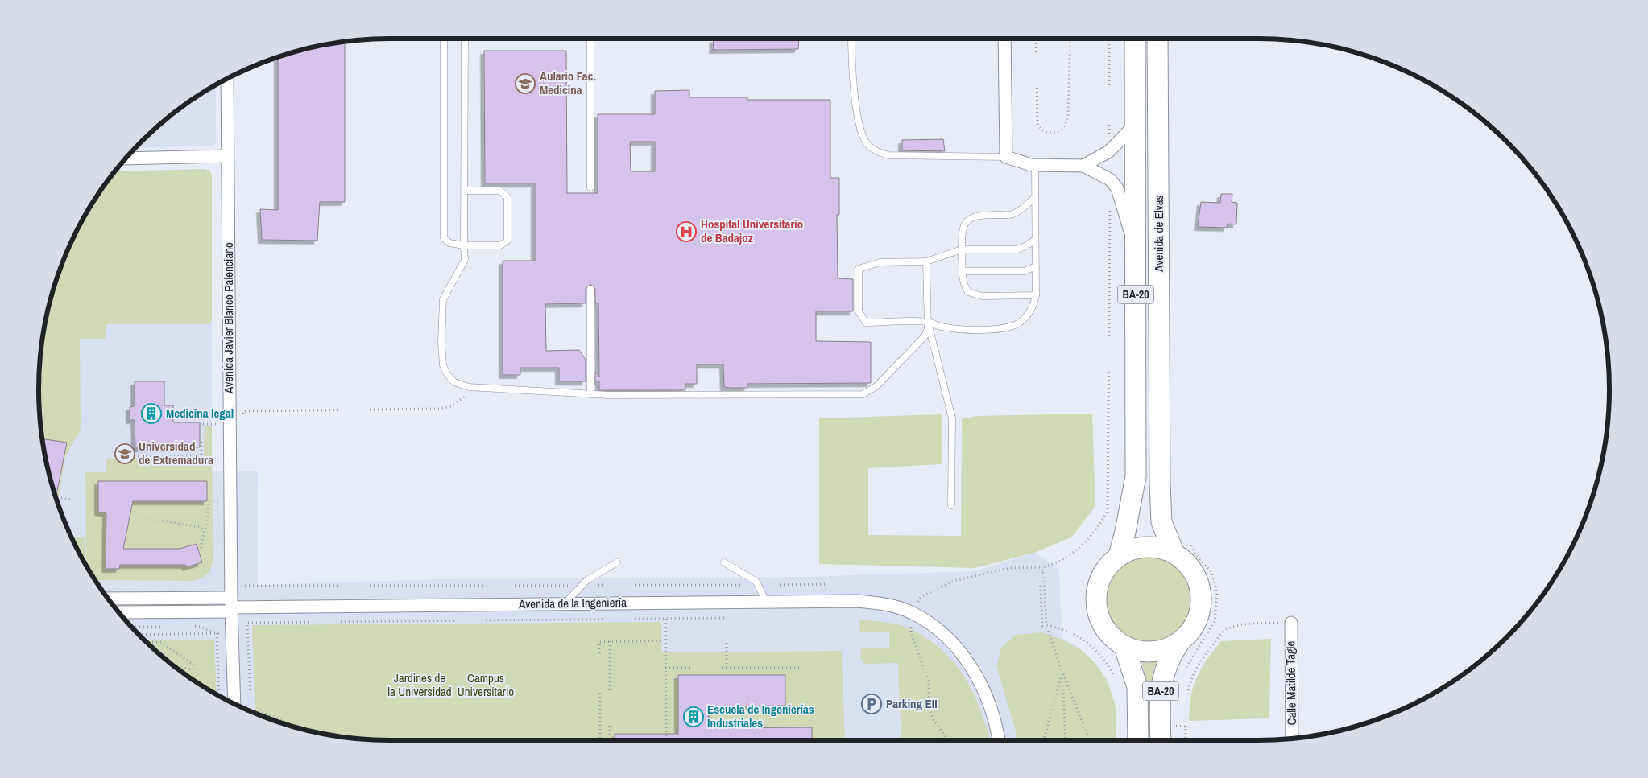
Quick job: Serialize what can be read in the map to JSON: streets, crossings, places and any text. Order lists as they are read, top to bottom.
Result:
{
  "streets": {
    "highway": ["Avenida de Elvas", "BA-20"],
    "street": ["Avenida Javier Blanco Palenciano", "Avenida de la Ingeniería", "Calle Matilde Tagle"]
  },
  "crossings": [
    ["Avenida de Elvas", "BA-20"],
    ["Avenida Javier Blanco Palenciano", "Avenida de la Ingeniería"]
  ],
  "parks": ["Jardines de la Universidad", "Campus Universitario"],
  "places": {
    "school or university": ["Aulario Fac. Medicina", "Universidad de Extremadura"],
    "hospital": ["Hospital Universitario de Badajoz"],
    "building": ["Medicina legal", "Escuela de Ingenierías Industriales"],
    "parking": ["Parking EII"]
  }
}
